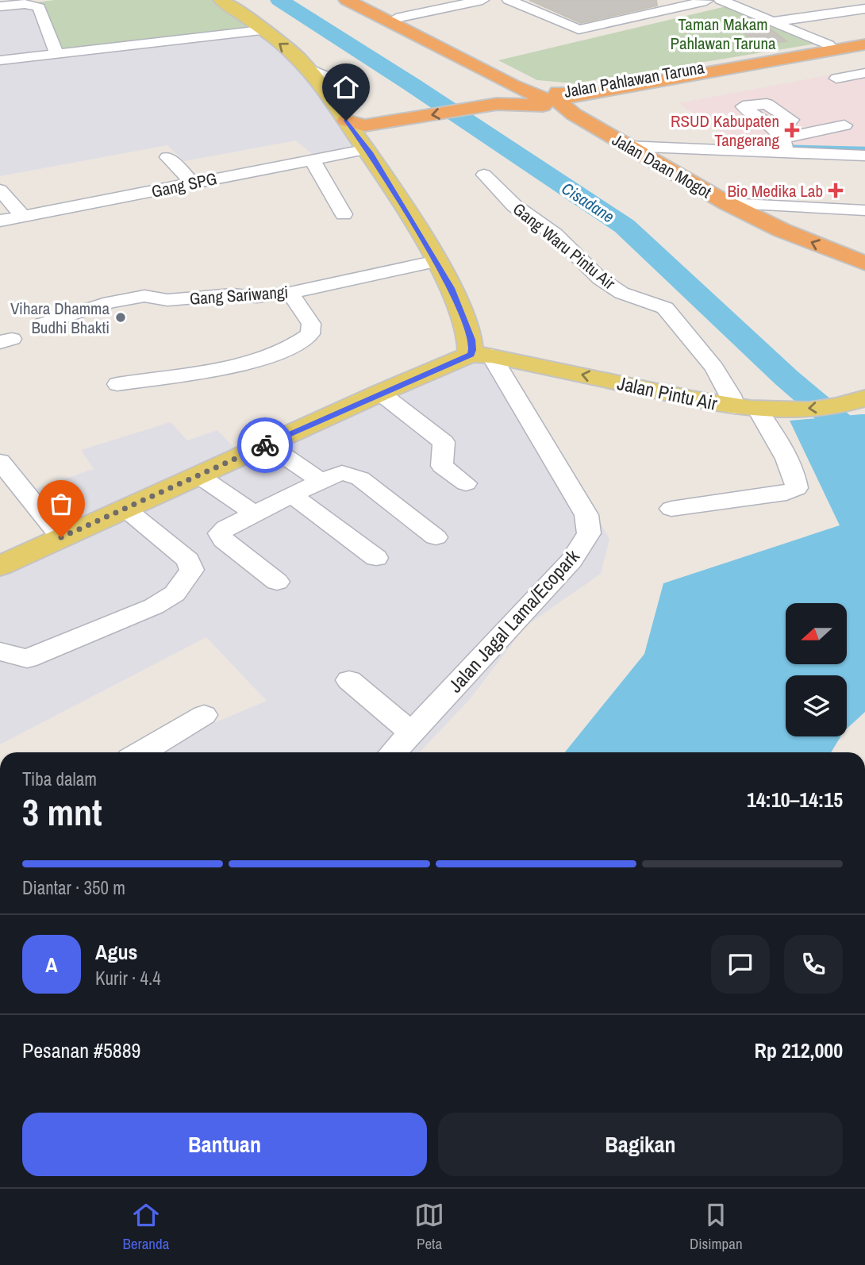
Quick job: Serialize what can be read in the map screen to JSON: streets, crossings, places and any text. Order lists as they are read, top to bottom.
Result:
{
  "streets": {
    "highway": ["Jalan Pahlawan Taruna", "Jalan Daan Mogot"],
    "main road": ["Jalan Pintu Air"],
    "street": [
      "Gang SPG",
      "Gang Waru Pintu Air",
      "Gang Sariwangi",
      "Jalan Jagal Lama/Ecopark"
    ]
  },
  "crossings": [
    ["Jalan Pahlawan Taruna", "Jalan Daan Mogot"],
    ["Gang Waru Pintu Air", "Jalan Pintu Air"],
    ["Jalan Pintu Air", "Jalan Jagal Lama/Ecopark"]
  ],
  "one_way": ["Jalan Daan Mogot", "Jalan Pintu Air"],
  "water": ["Cisadane"],
  "parks": ["Taman Makam Pahlawan Taruna"],
  "places": {
    "health": ["RSUD Kabupaten Tangerang", "Bio Medika Lab"],
    "other": ["Vihara Dhamma Budhi Bhakti"]
  },
  "north": "left",
  "page": {
    "heading": ["3 mnt", "Tiba dalam", "14:10–14:15"],
    "panel": [
      "Agus",
      "Kurir · 4.4",
      "Pesanan #5889",
      "Rp 212,000"
    ],
    "bar": "Diantar · 350 m",
    "round": "A",
    "buttons": ["Bantuan", "Bagikan"],
    "tabs": ["Beranda", "Peta", "Disimpan"]
  }
}
